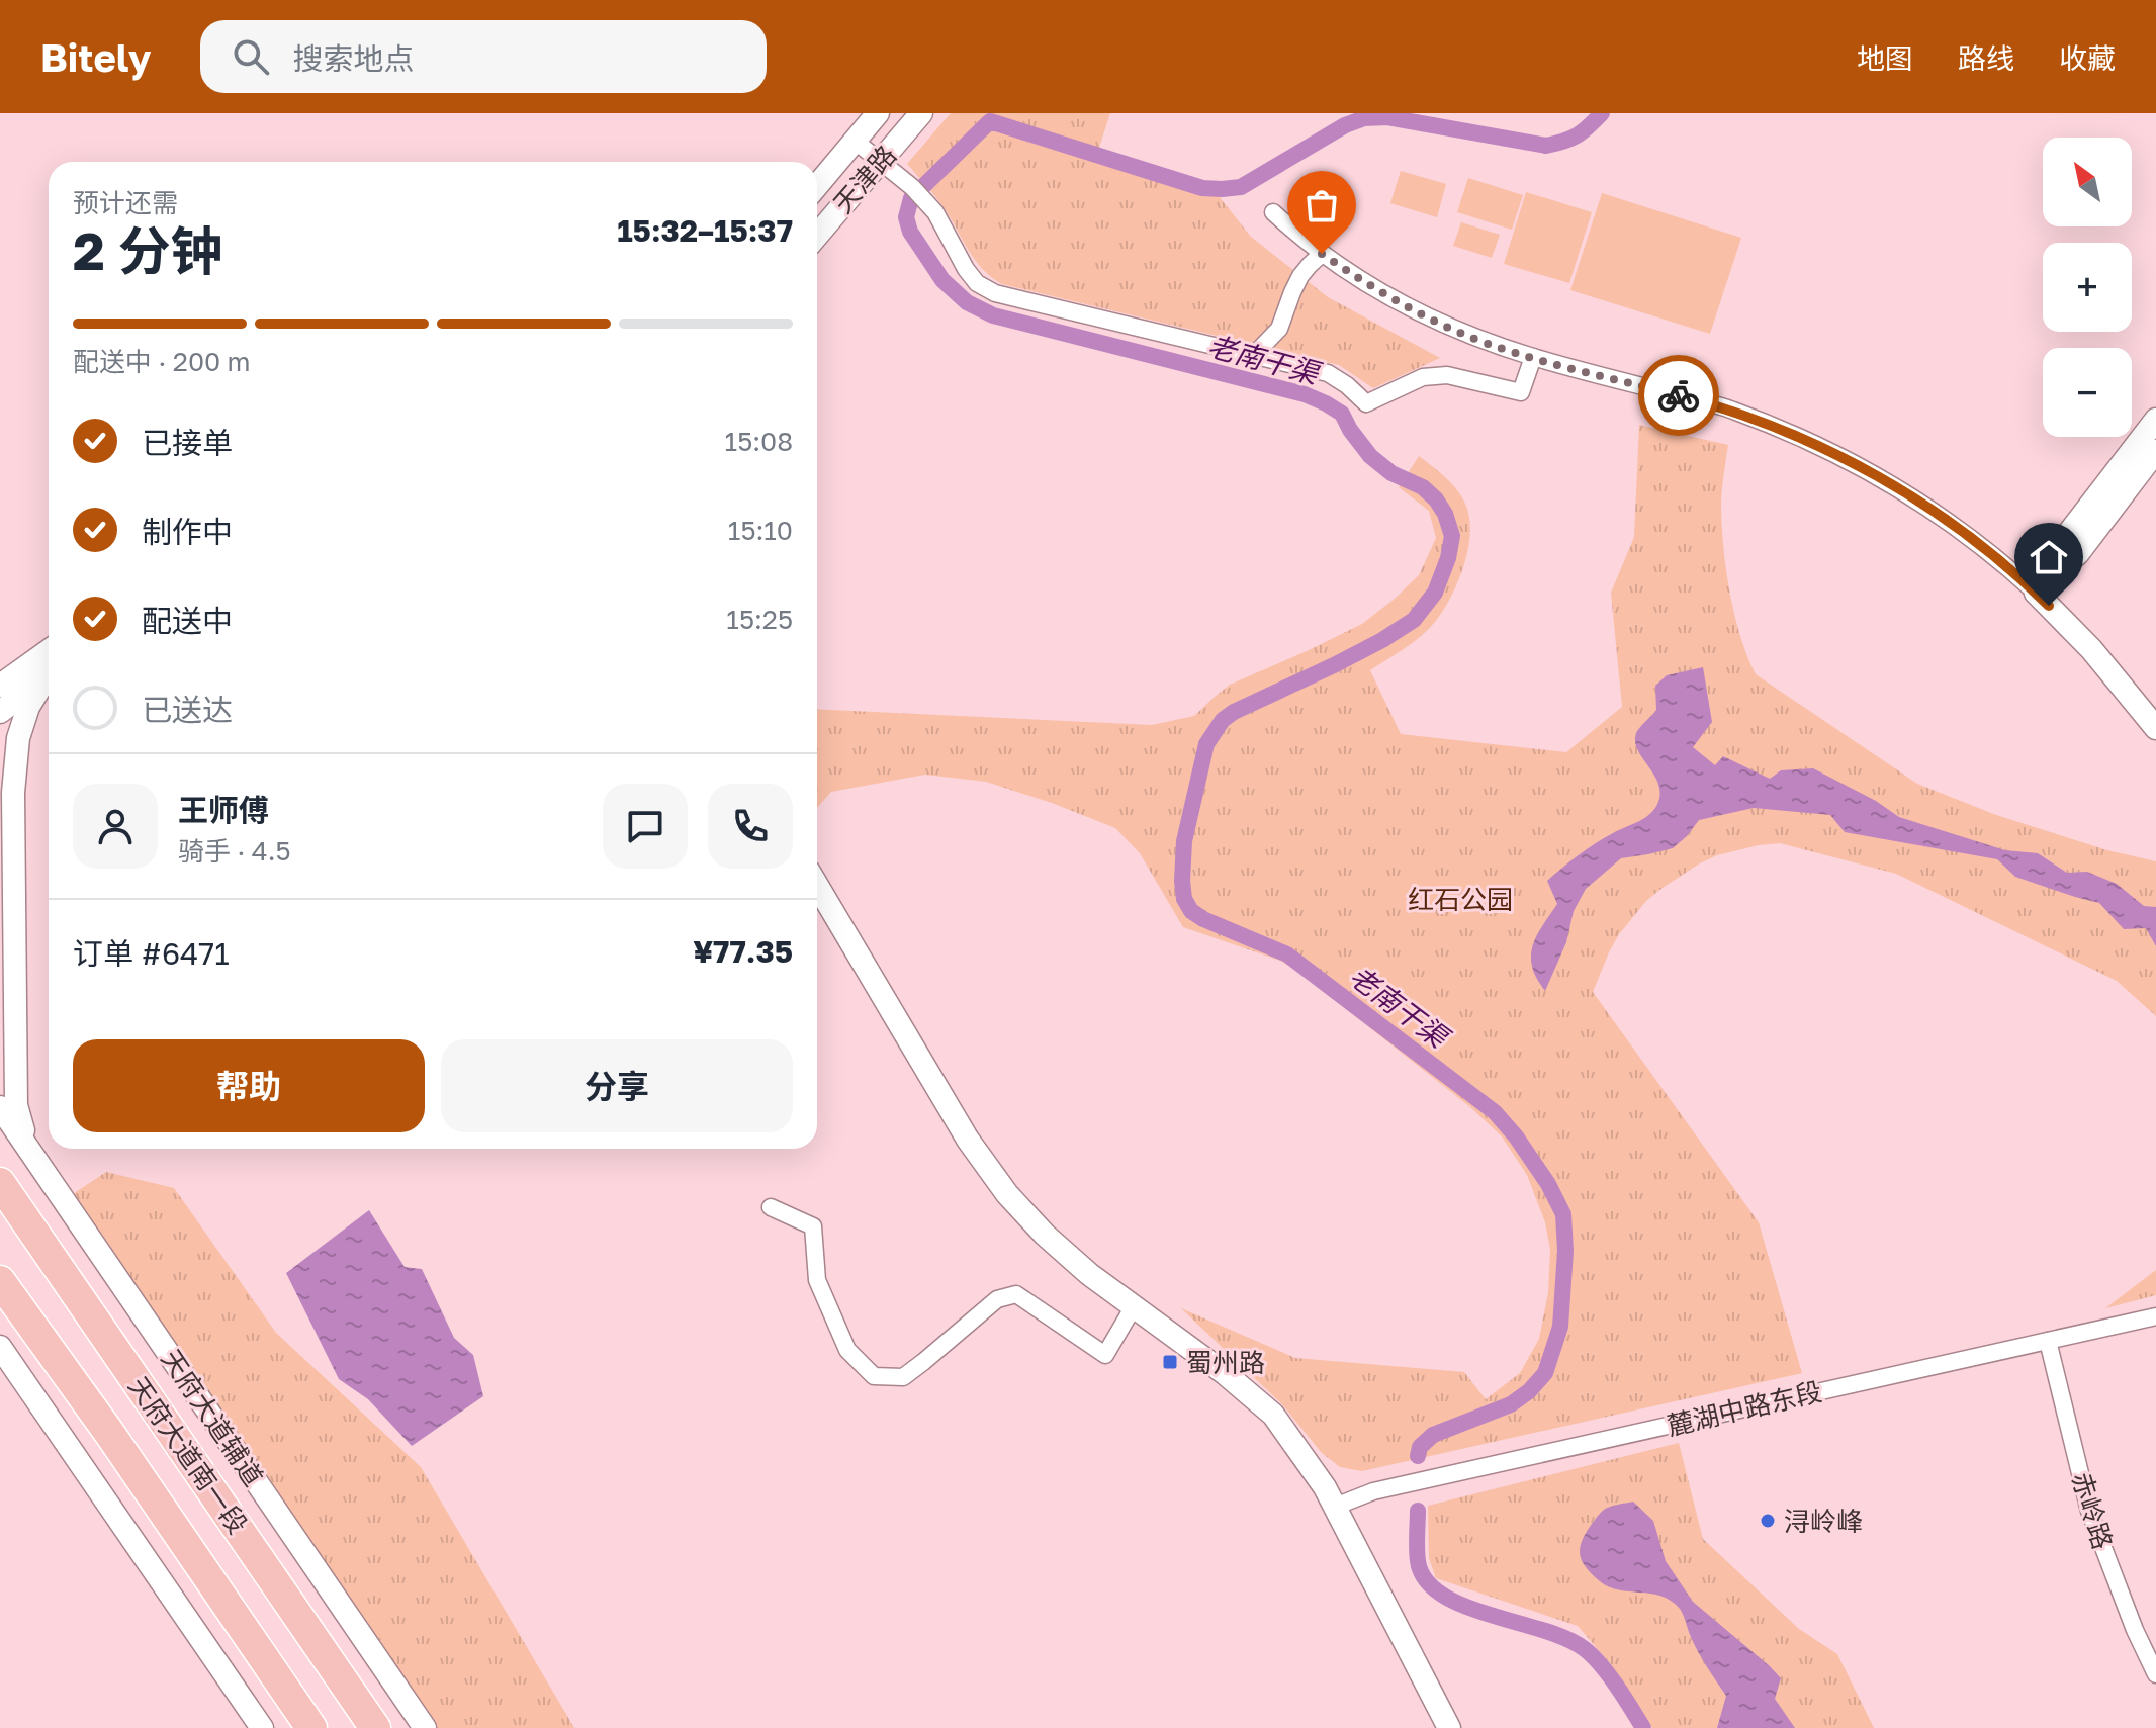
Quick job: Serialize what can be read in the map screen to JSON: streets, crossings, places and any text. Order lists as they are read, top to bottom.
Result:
{
  "streets": {
    "highway": ["天府大道南一段"],
    "street": [
      "天津路",
      "麓湖中路东段",
      "天府大道辅道",
      "赤岭路"
    ]
  },
  "crossings": [
    ["麓湖中路东段", "赤岭路"]
  ],
  "water": ["老南干渠"],
  "parks": ["红石公园"],
  "places": {
    "transit": ["蜀州路"],
    "other": ["浔岭峰"]
  },
  "north": "top left",
  "page": {
    "header": "Bitely",
    "search": "搜索地点",
    "nav": ["地图", "路线", "收藏"],
    "map_buttons": ["+", "−"],
    "heading": ["2 分钟", "预计还需", "15:32–15:37"],
    "panel": [
      "王师傅",
      "骑手 · 4.5",
      "订单 #6471",
      "¥77.35"
    ],
    "bar": "配送中 · 200 m",
    "list": [
      ["已接单", "15:08"],
      ["制作中", "15:10"],
      ["配送中", "15:25"],
      "已送达"
    ],
    "buttons": ["帮助", "分享"]
  }
}
